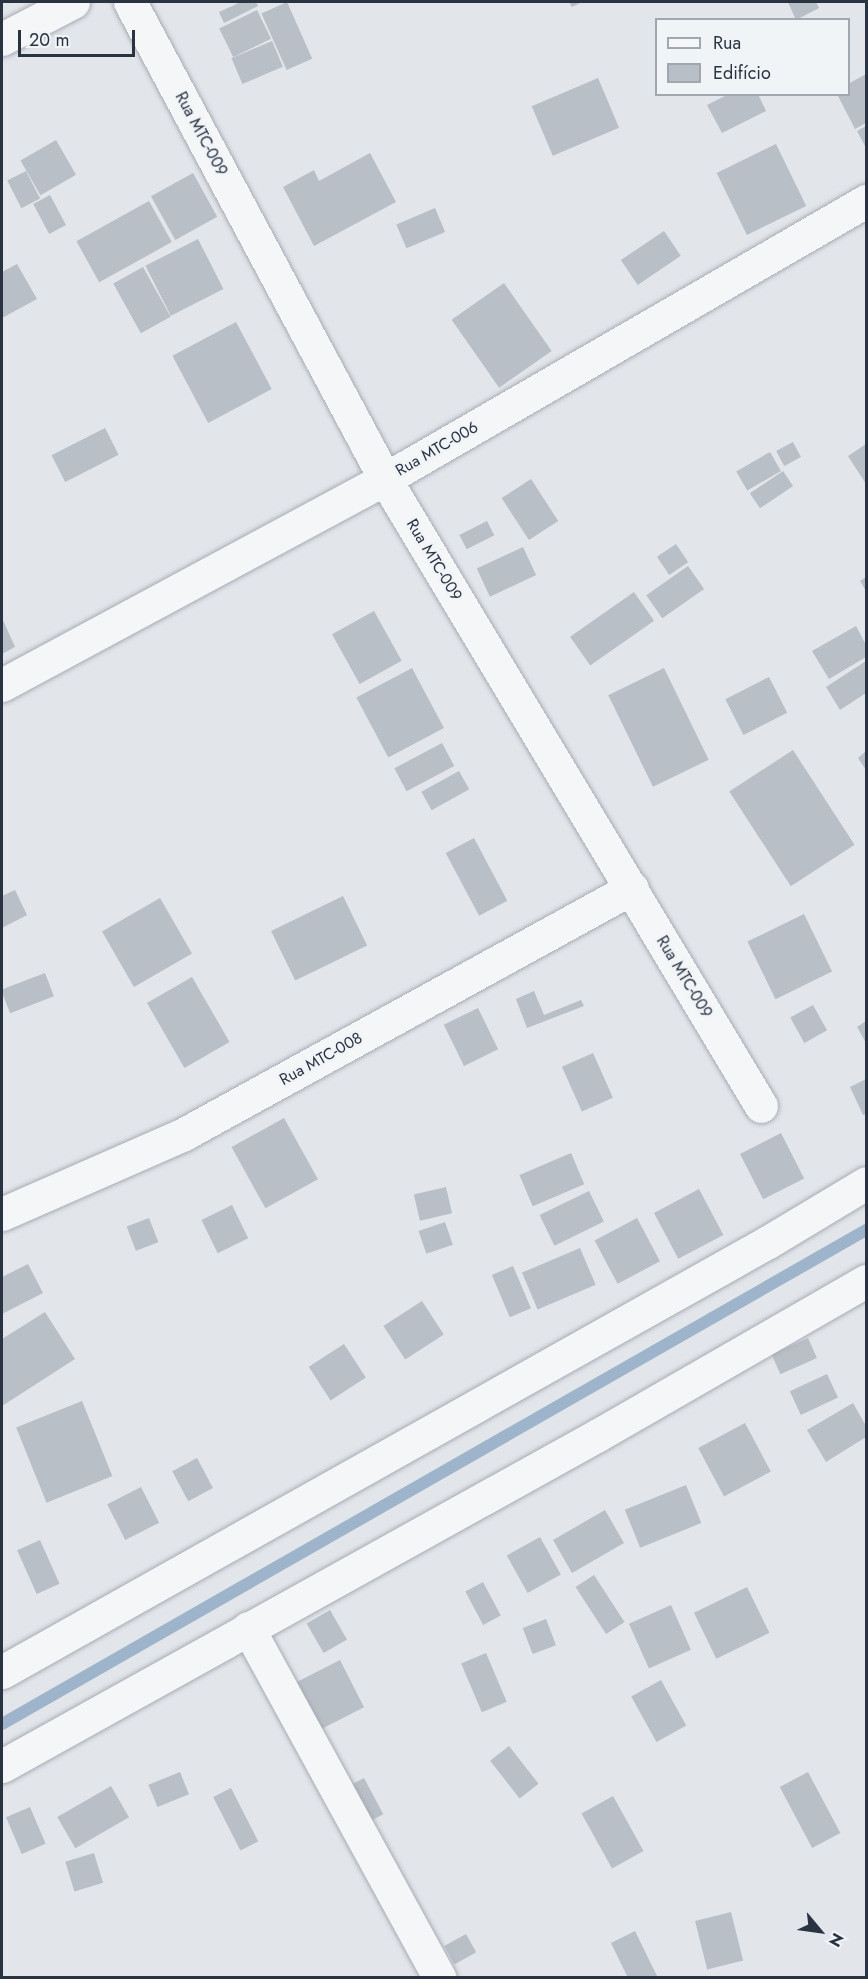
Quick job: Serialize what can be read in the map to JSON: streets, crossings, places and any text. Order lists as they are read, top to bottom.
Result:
{
  "streets": {
    "street": ["Rua MTC-009", "Rua MTC-006", "Rua MTC-008"]
  },
  "crossings": [
    ["Rua MTC-009", "Rua MTC-006"],
    ["Rua MTC-009", "Rua MTC-008"]
  ],
  "legend": ["Rua", "Edifício"],
  "scale_bar": "20 m",
  "north": "bottom right"
}
